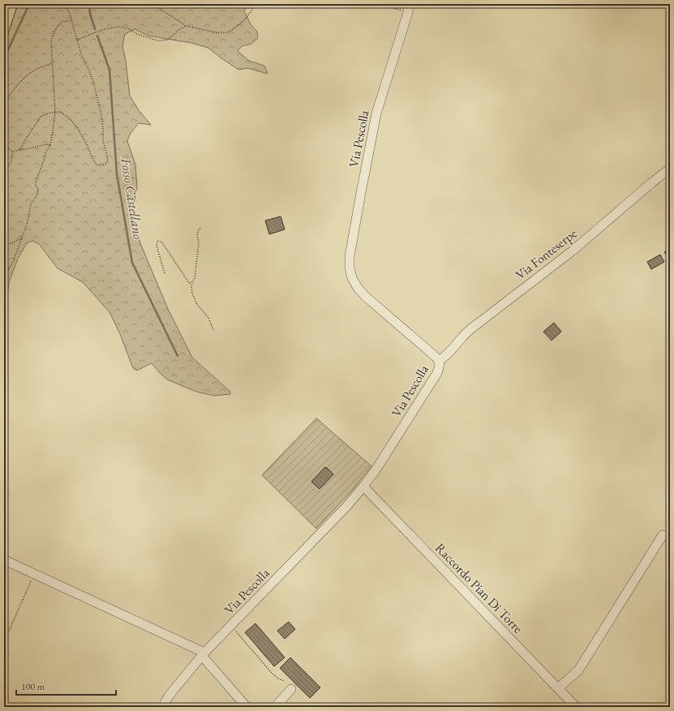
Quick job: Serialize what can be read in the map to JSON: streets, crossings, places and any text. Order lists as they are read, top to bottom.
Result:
{
  "streets": {
    "street": ["Via Pescolla", "Via Fonteserpe", "Raccordo Pian Di Torre"]
  },
  "crossings": [
    ["Via Pescolla", "Via Fonteserpe"],
    ["Via Pescolla", "Raccordo Pian Di Torre"]
  ],
  "water": ["Fosso Castellano"],
  "scale_bar": "100 m"
}
